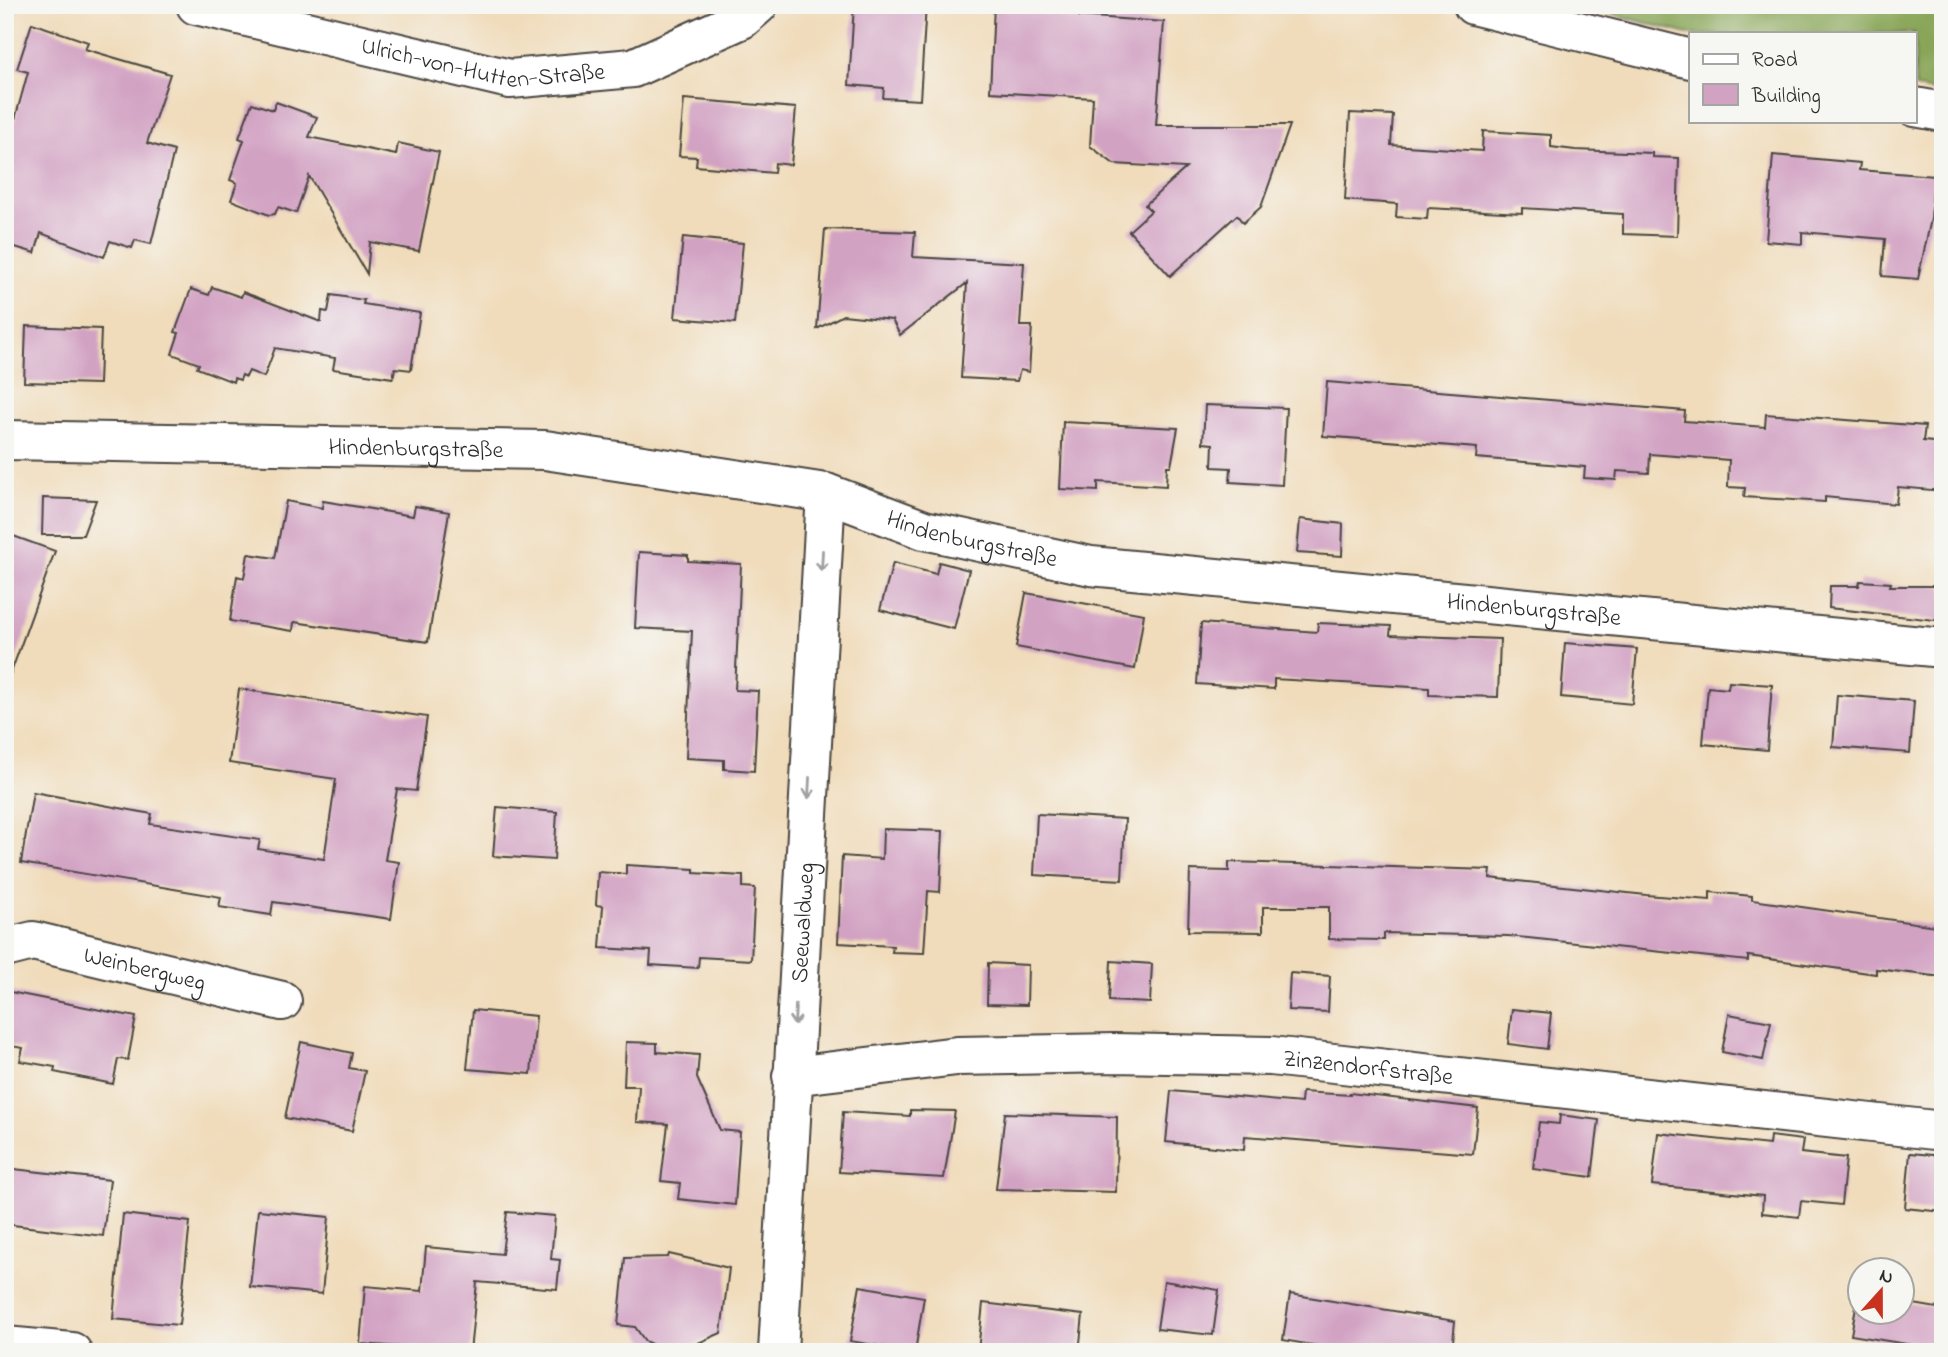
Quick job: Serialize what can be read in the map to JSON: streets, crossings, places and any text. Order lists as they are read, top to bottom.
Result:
{
  "streets": {
    "street": [
      "Ulrich-von-Hutten-Straße",
      "Hindenburgstraße",
      "Seewaldweg",
      "Weinbergweg",
      "Zinzendorfstraße"
    ]
  },
  "crossings": [
    ["Hindenburgstraße", "Seewaldweg"],
    ["Seewaldweg", "Zinzendorfstraße"]
  ],
  "one_way": ["Seewaldweg"],
  "legend": ["Road", "Building"],
  "north": "top"
}
